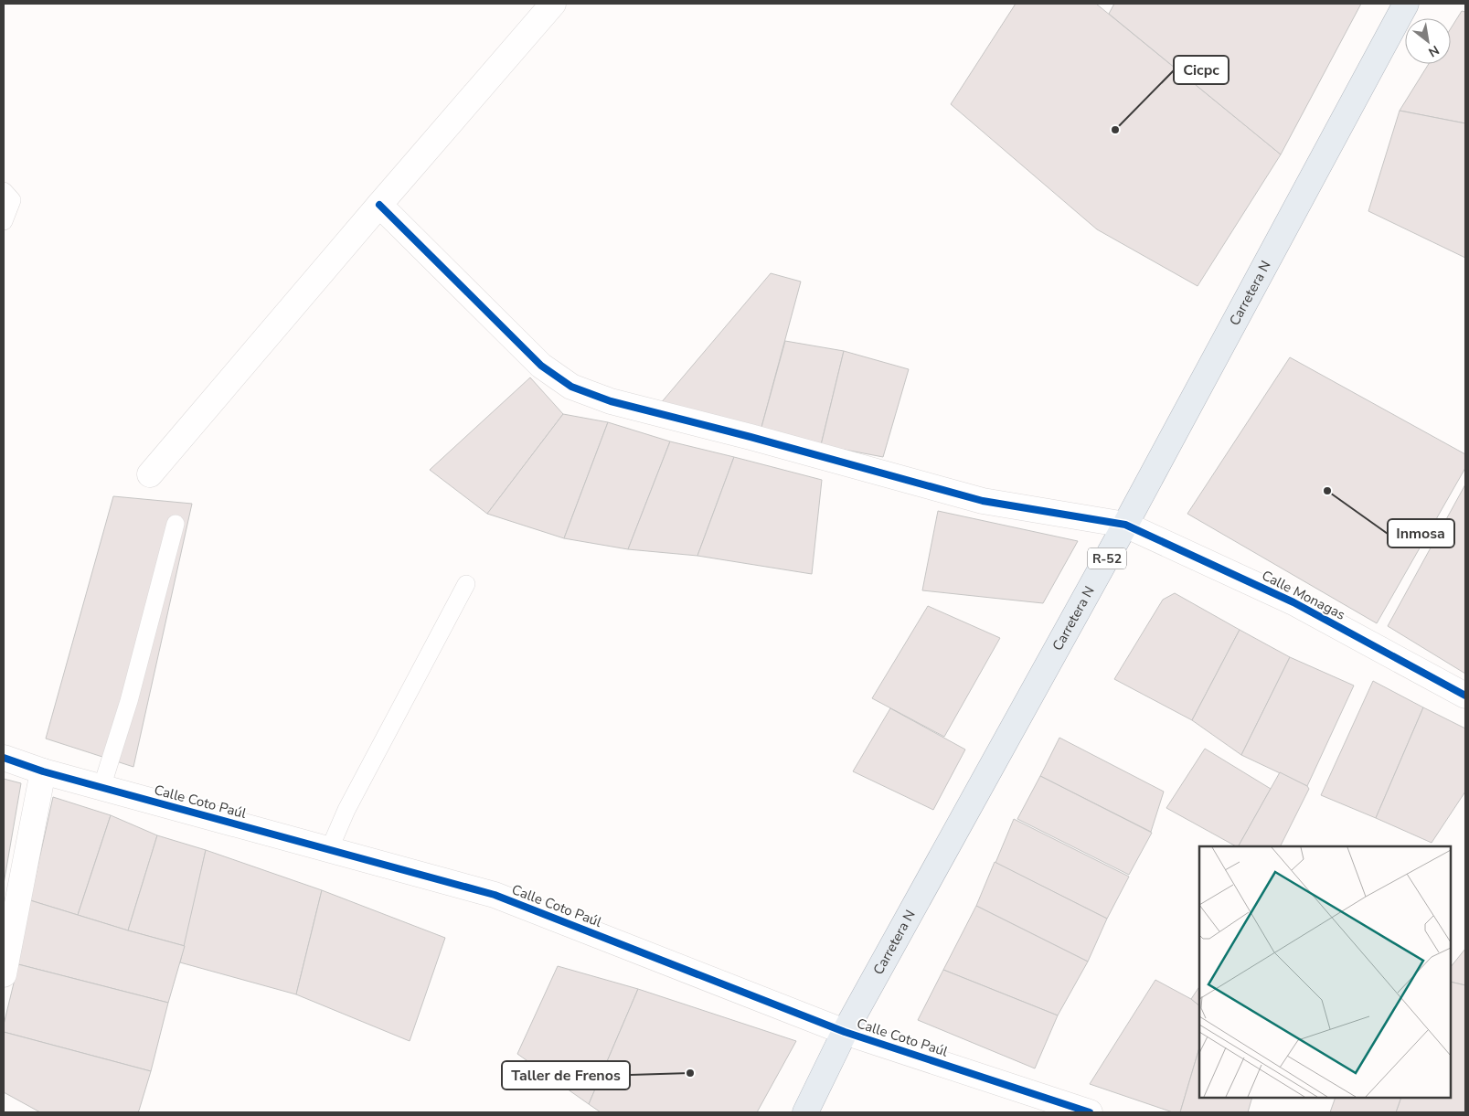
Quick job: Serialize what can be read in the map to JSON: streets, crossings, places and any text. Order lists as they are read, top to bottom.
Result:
{
  "streets": {
    "main road": ["Carretera N", "R-52"],
    "street": ["Calle Monagas", "Calle Coto Paúl"]
  },
  "crossings": [
    ["Carretera N", "Calle Monagas"],
    ["Carretera N", "Calle Coto Paúl"]
  ],
  "places": ["Cicpc", "Inmosa", "Taller de Frenos"],
  "north": "bottom right"
}
